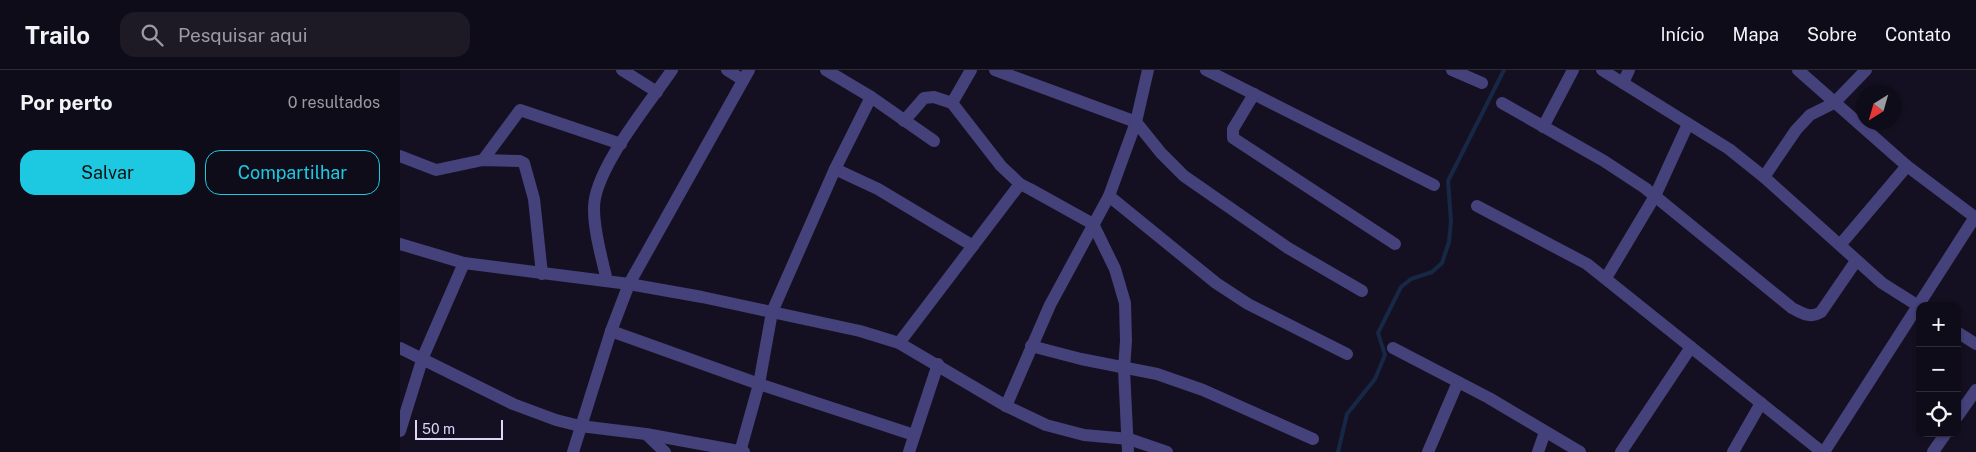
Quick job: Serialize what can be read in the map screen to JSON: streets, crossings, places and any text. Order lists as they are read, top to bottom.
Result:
{
  "scale_bar": "50 m",
  "north": "bottom left",
  "page": {
    "header": "Trailo",
    "search": "Pesquisar aqui",
    "nav": [
      "Início",
      "Mapa",
      "Sobre",
      "Contato"
    ],
    "heading": ["Por perto", "0 resultados"],
    "buttons": ["Salvar", "Compartilhar"],
    "map_buttons": ["+", "−"],
    "scale": "50 m"
  }
}
